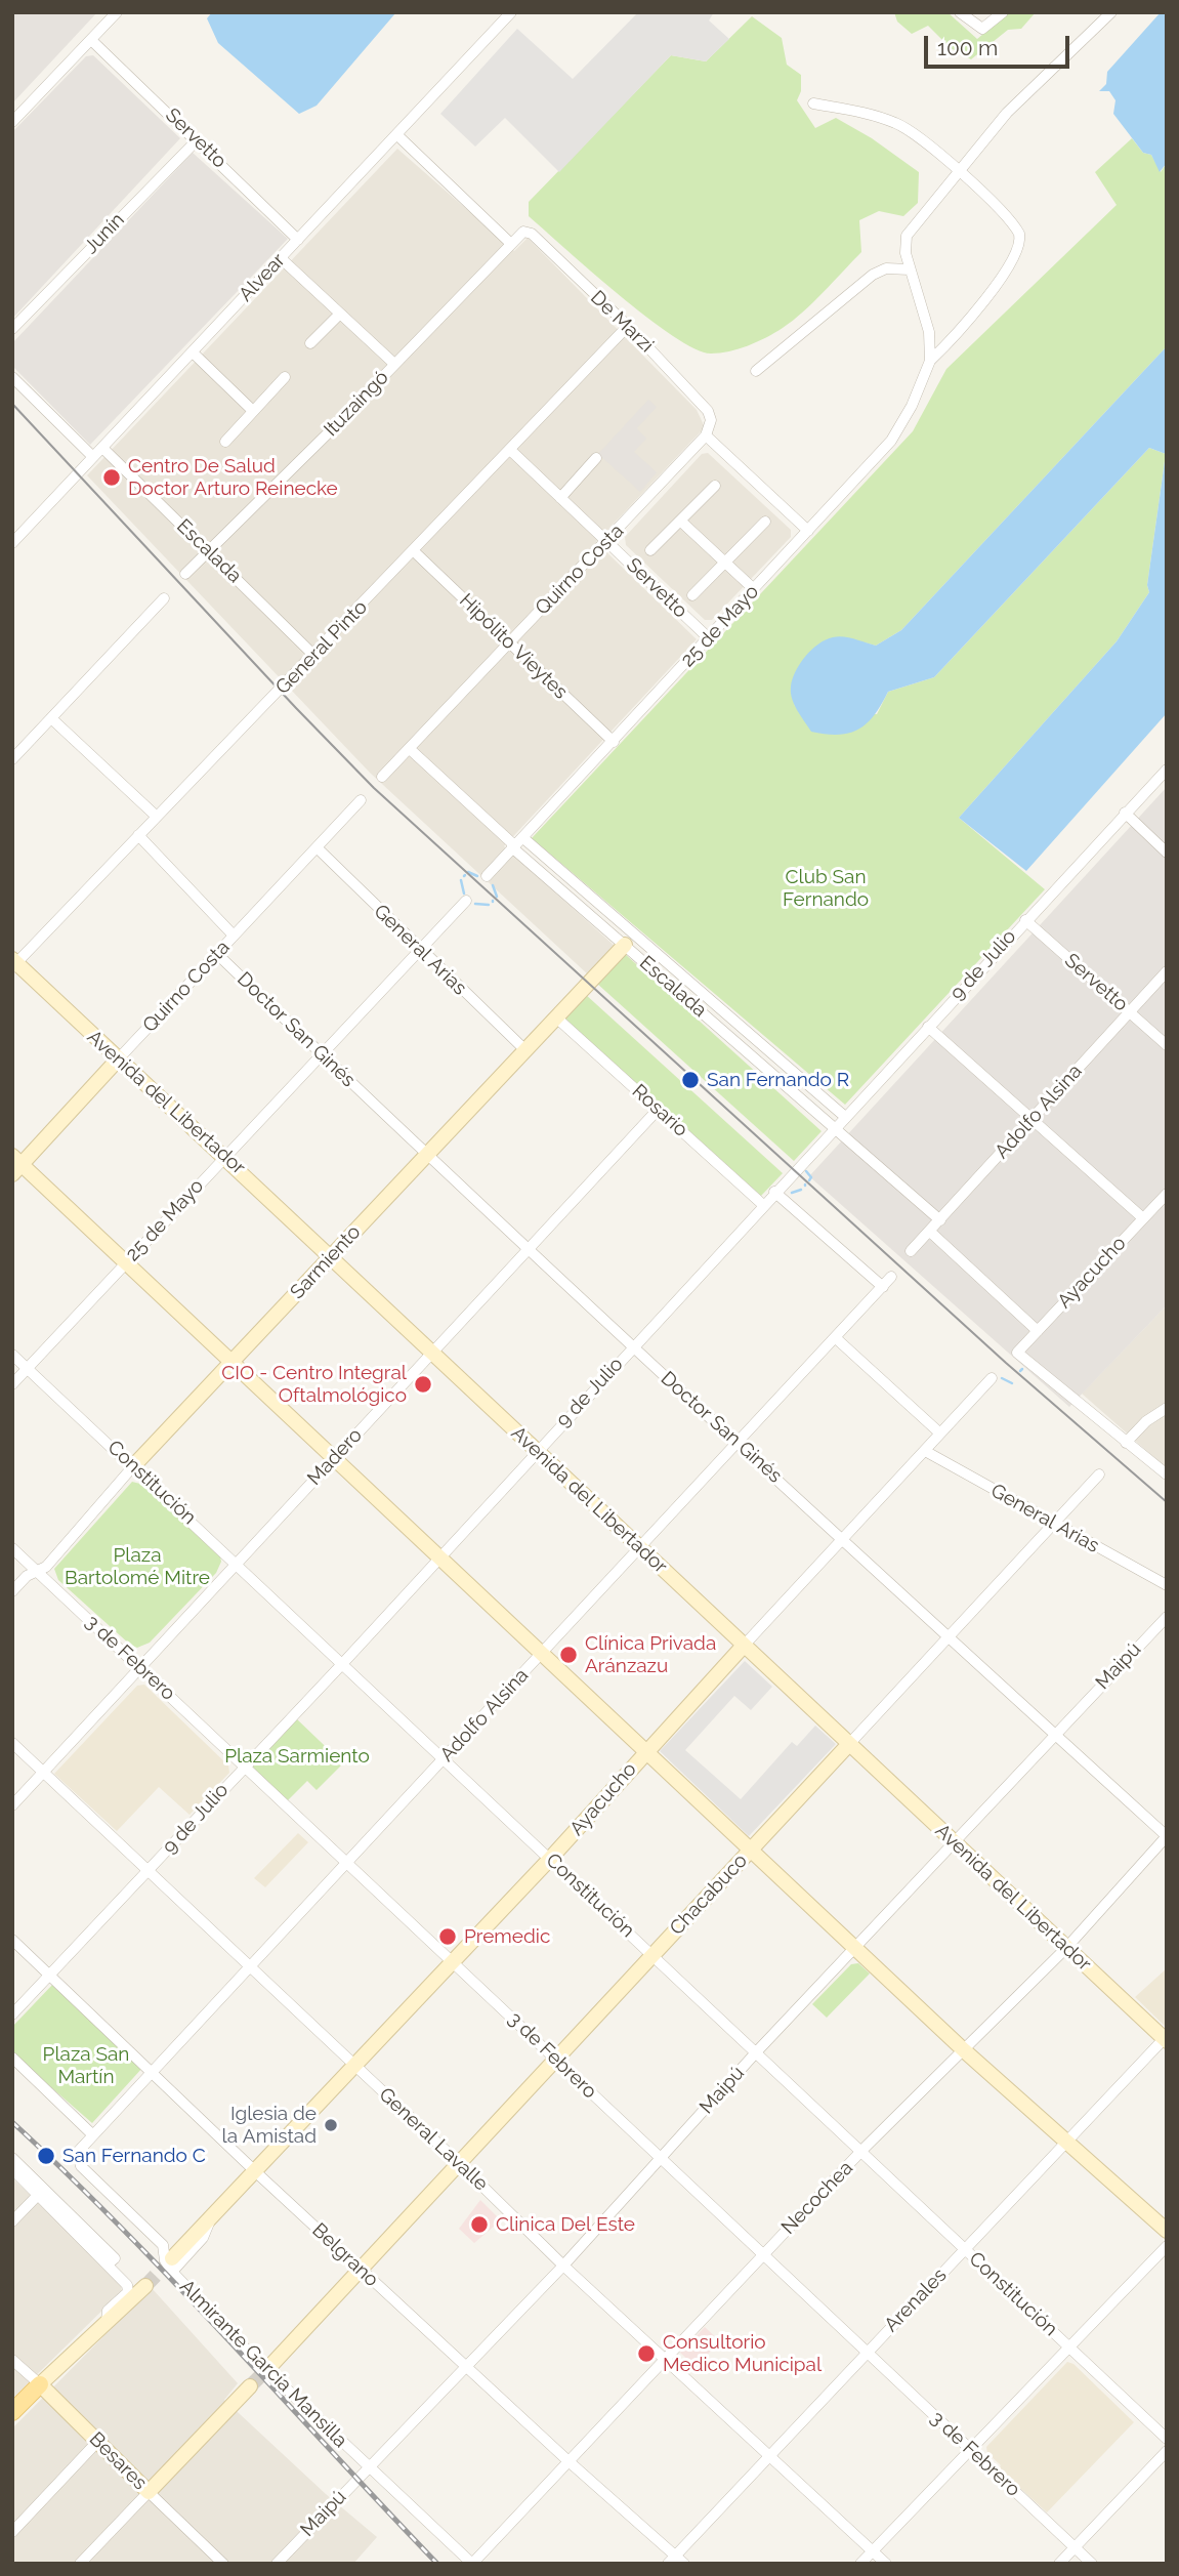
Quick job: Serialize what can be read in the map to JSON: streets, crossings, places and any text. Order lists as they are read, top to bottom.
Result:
{
  "streets": {
    "main road": [
      "Quirno Costa",
      "Avenida del Libertador",
      "Sarmiento",
      "Ayacucho",
      "Chacabuco",
      "Besares"
    ],
    "street": [
      "Servetto",
      "Junín",
      "Alvear",
      "De Marzi",
      "Ituzaingó",
      "Escalada",
      "25 de Mayo",
      "Hipólito Vieytes",
      "General Pinto",
      "General Arias",
      "9 de Julio",
      "Doctor San Ginés",
      "Rosario",
      "Adolfo Alsina",
      "Madero",
      "Constitución",
      "3 de Febrero",
      "Maipú",
      "General Lavalle",
      "Necochea",
      "Belgrano",
      "Arenales",
      "Almirante García Mansilla"
    ]
  },
  "crossings": [
    ["Servetto", "Junín"],
    ["Servetto", "Alvear"],
    ["Servetto", "Quirno Costa"],
    ["Servetto", "25 de Mayo"],
    ["Servetto", "General Pinto"],
    ["Servetto", "9 de Julio"],
    ["Servetto", "Adolfo Alsina"],
    ["Alvear", "Escalada"],
    ["De Marzi", "Ituzaingó"],
    ["De Marzi", "Quirno Costa"],
    ["De Marzi", "General Pinto"],
    ["Ituzaingó", "Escalada"],
    ["Escalada", "Quirno Costa"],
    ["Escalada", "25 de Mayo"],
    ["Escalada", "General Pinto"],
    ["Escalada", "9 de Julio"],
    ["Escalada", "Adolfo Alsina"],
    ["Escalada", "Sarmiento"],
    ["Quirno Costa", "Hipólito Vieytes"],
    ["Quirno Costa", "General Arias"],
    ["Quirno Costa", "Doctor San Ginés"],
    ["Quirno Costa", "Avenida del Libertador"],
    ["25 de Mayo", "Hipólito Vieytes"],
    ["25 de Mayo", "General Arias"],
    ["25 de Mayo", "Doctor San Ginés"],
    ["25 de Mayo", "Avenida del Libertador"],
    ["25 de Mayo", "Constitución"],
    ["Hipólito Vieytes", "General Pinto"],
    ["General Pinto", "Avenida del Libertador"],
    ["General Arias", "Sarmiento"],
    ["General Arias", "Ayacucho"],
    ["General Arias", "Chacabuco"],
    ["9 de Julio", "Doctor San Ginés"],
    ["9 de Julio", "Avenida del Libertador"],
    ["9 de Julio", "Rosario"],
    ["9 de Julio", "Constitución"],
    ["9 de Julio", "3 de Febrero"],
    ["9 de Julio", "General Lavalle"],
    ["9 de Julio", "Belgrano"],
    ["Doctor San Ginés", "Adolfo Alsina"],
    ["Doctor San Ginés", "Sarmiento"],
    ["Doctor San Ginés", "Ayacucho"],
    ["Doctor San Ginés", "Madero"],
    ["Doctor San Ginés", "Maipú"],
    ["Doctor San Ginés", "Chacabuco"],
    ["Doctor San Ginés", "Necochea"],
    ["Avenida del Libertador", "Adolfo Alsina"],
    ["Avenida del Libertador", "Sarmiento"],
    ["Avenida del Libertador", "Ayacucho"],
    ["Avenida del Libertador", "Madero"],
    ["Avenida del Libertador", "Maipú"],
    ["Avenida del Libertador", "Chacabuco"],
    ["Avenida del Libertador", "Necochea"],
    ["Avenida del Libertador", "Arenales"],
    ["Rosario", "Sarmiento"],
    ["Rosario", "Madero"],
    ["Adolfo Alsina", "Constitución"],
    ["Adolfo Alsina", "3 de Febrero"],
    ["Adolfo Alsina", "General Lavalle"],
    ["Adolfo Alsina", "Belgrano"],
    ["Adolfo Alsina", "Almirante García Mansilla"],
    ["Sarmiento", "Constitución"],
    ["Sarmiento", "3 de Febrero"],
    ["Ayacucho", "Constitución"],
    ["Ayacucho", "3 de Febrero"],
    ["Ayacucho", "General Lavalle"],
    ["Ayacucho", "Belgrano"],
    ["Ayacucho", "Almirante García Mansilla"],
    ["Madero", "Constitución"],
    ["Madero", "3 de Febrero"],
    ["Madero", "General Lavalle"],
    ["Constitución", "Maipú"],
    ["Constitución", "Chacabuco"],
    ["Constitución", "Necochea"],
    ["Constitución", "Arenales"],
    ["3 de Febrero", "Maipú"],
    ["3 de Febrero", "Chacabuco"],
    ["3 de Febrero", "Necochea"],
    ["3 de Febrero", "Arenales"],
    ["Maipú", "General Lavalle"],
    ["Maipú", "Belgrano"],
    ["Maipú", "Almirante García Mansilla"],
    ["Chacabuco", "General Lavalle"],
    ["Chacabuco", "Belgrano"],
    ["Chacabuco", "Almirante García Mansilla"],
    ["General Lavalle", "Necochea"],
    ["General Lavalle", "Arenales"],
    ["Necochea", "Belgrano"],
    ["Necochea", "Almirante García Mansilla"],
    ["Belgrano", "Arenales"]
  ],
  "parks": [
    "Club San Fernando",
    "Plaza Bartolomé Mitre",
    "Plaza Sarmiento",
    "Plaza San Martín"
  ],
  "places": [
    "Centro De Salud Doctor Arturo Reinecke",
    "San Fernando R",
    "CIO - Centro Integral Oftalmológico",
    "Clínica Privada Aránzazu",
    "Premedic",
    "Iglesia de la Amistad",
    "San Fernando C",
    "Clinica Del Este",
    "Consultorio Medico Municipal"
  ],
  "scale_bar": "100 m"
}
